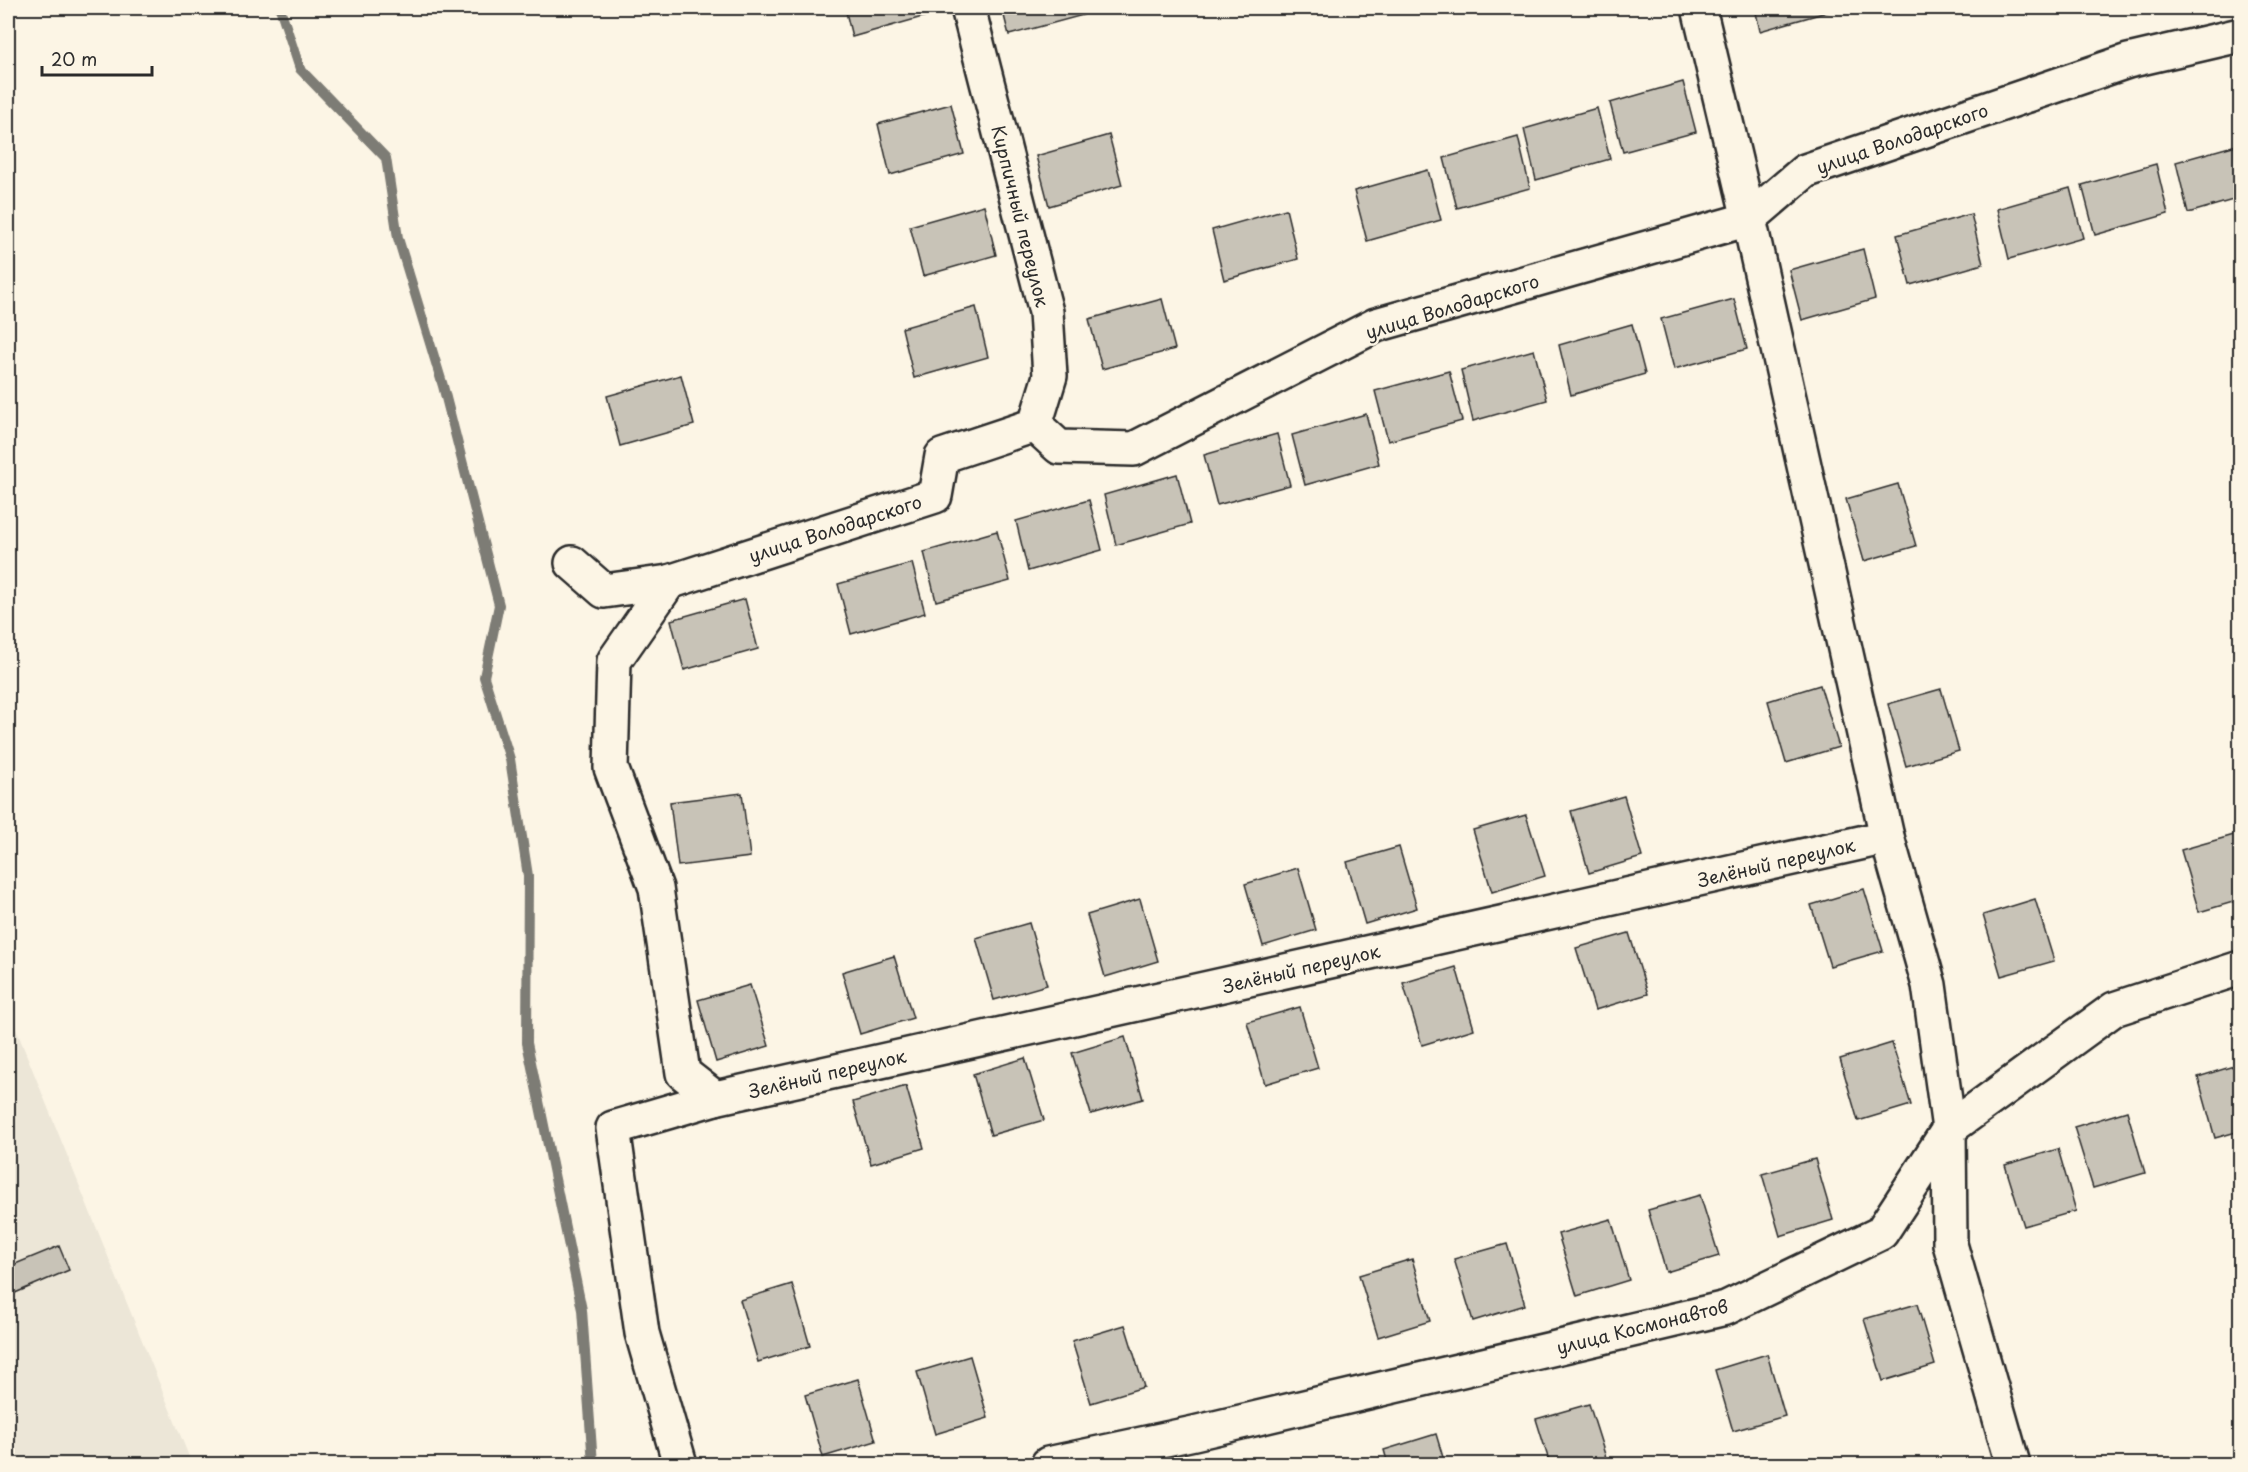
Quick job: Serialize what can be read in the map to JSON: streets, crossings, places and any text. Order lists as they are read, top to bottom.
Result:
{
  "streets": {
    "street": [
      "улица Володарского",
      "Кирпичный переулок",
      "Зелёный переулок",
      "улица Космонавтов"
    ]
  },
  "crossings": [
    ["улица Володарского", "Кирпичный переулок"]
  ],
  "scale_bar": "20 m"
}
